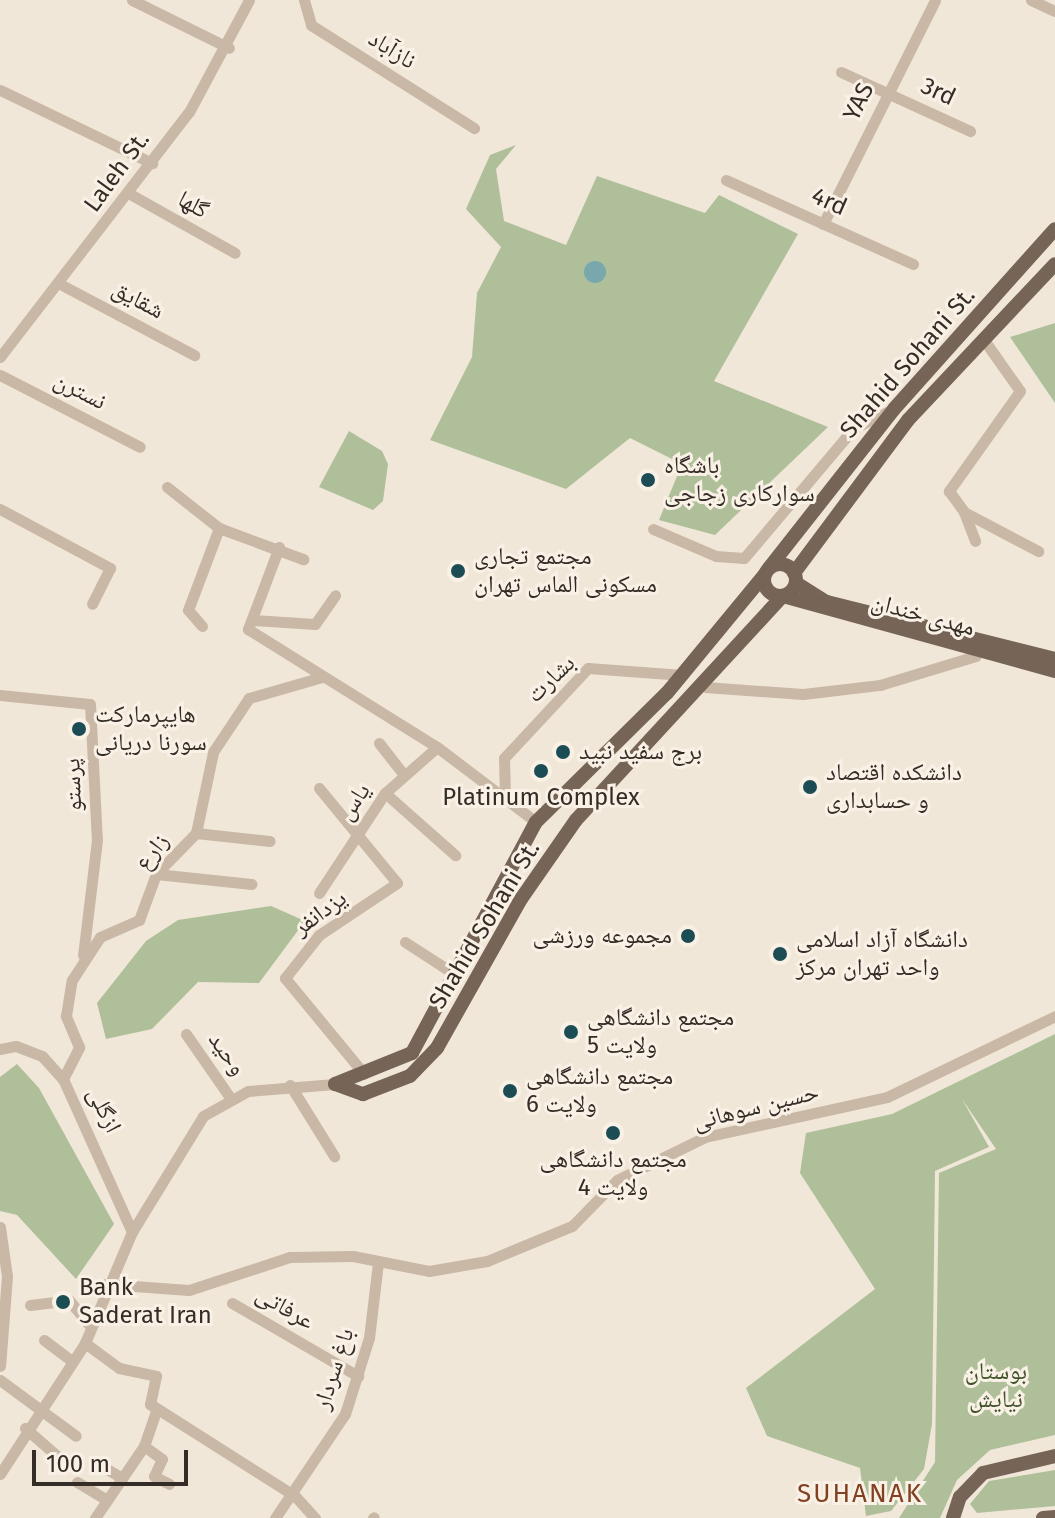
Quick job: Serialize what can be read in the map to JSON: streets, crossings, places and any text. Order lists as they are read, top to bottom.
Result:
{
  "streets": {
    "main road": ["Shahid Sohani St.", "مهدی خندان"],
    "street": [
      "نازآباد",
      "3rd",
      "YAS",
      "Laleh St.",
      "4rd",
      "گلها",
      "شقایق",
      "نسترن",
      "بشارت",
      "پرستو",
      "یاس",
      "زارع",
      "یزدانفر",
      "وحید",
      "حسین سوهانی",
      "ازگلی",
      "عرفاتی",
      "باغ سردار"
    ]
  },
  "crossings": [
    ["3rd", "YAS"],
    ["YAS", "4rd"],
    ["Laleh St.", "گلها"],
    ["Laleh St.", "شقایق"],
    ["Shahid Sohani St.", "مهدی خندان"],
    ["Shahid Sohani St.", "بشارت"],
    ["Shahid Sohani St.", "یزدانفر"],
    ["Shahid Sohani St.", "وحید"],
    ["Shahid Sohani St.", "حسین سوهانی"],
    ["Shahid Sohani St.", "ازگلی"],
    ["پرستو", "زارع"],
    ["یاس", "یزدانفر"],
    ["زارع", "ازگلی"],
    ["حسین سوهانی", "باغ سردار"],
    ["عرفاتی", "باغ سردار"]
  ],
  "districts": ["SUHANAK"],
  "parks": ["بوستان نیایش"],
  "places": [
    "باشگاه سواركاری زجاجی",
    "مجتمع تجاری مسکونی الماس تهران",
    "هایپرمارکت سورنا دریانی",
    "برج سفید نبید",
    "Platinum Complex",
    "دانشکده اقتصاد و حسابداری",
    "مجموعه ورزشی",
    "دانشگاه آزاد اسلامی واحد تهران مرکز",
    "مجتمع دانشگاهی ولایت 5",
    "مجتمع دانشگاهی ولایت 6",
    "مجتمع دانشگاهی ولایت 4",
    "Bank Saderat Iran"
  ],
  "scale_bar": "100 m"
}
